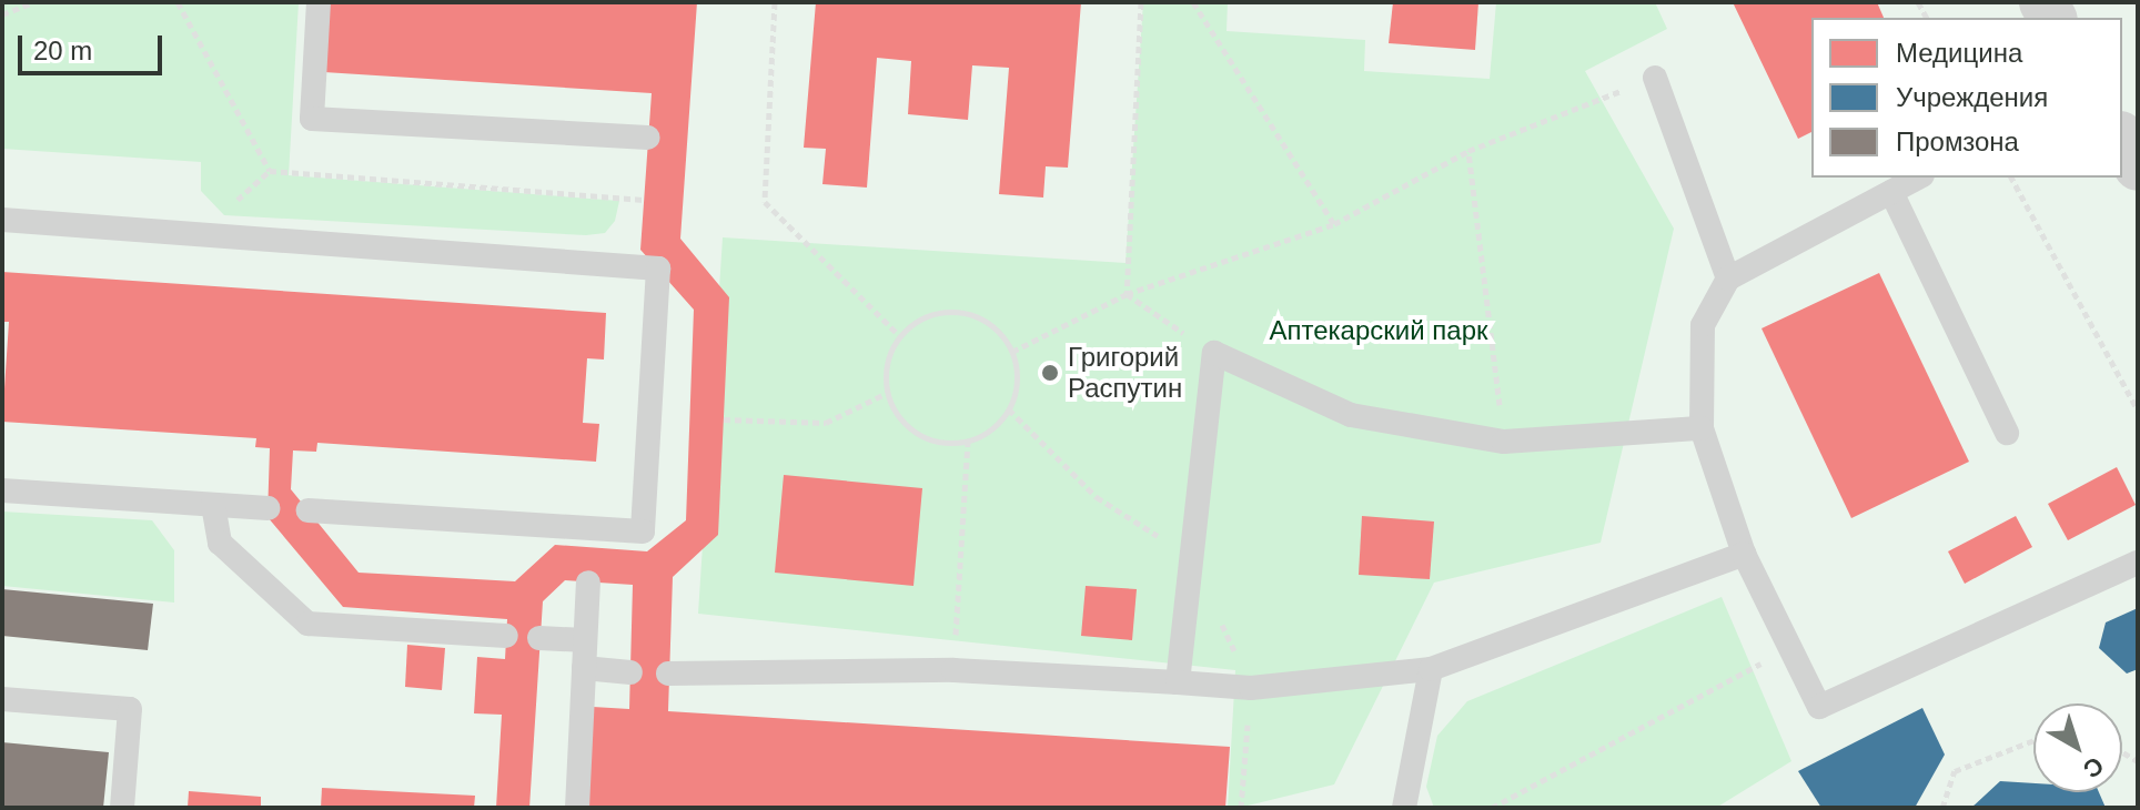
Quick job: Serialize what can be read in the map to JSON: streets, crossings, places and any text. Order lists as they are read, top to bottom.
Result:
{
  "parks": ["Аптекарский парк"],
  "places": ["Григорий Распутин"],
  "legend": ["Медицина", "Учреждения", "Промзона"],
  "scale_bar": "20 m",
  "north": "bottom right"
}
